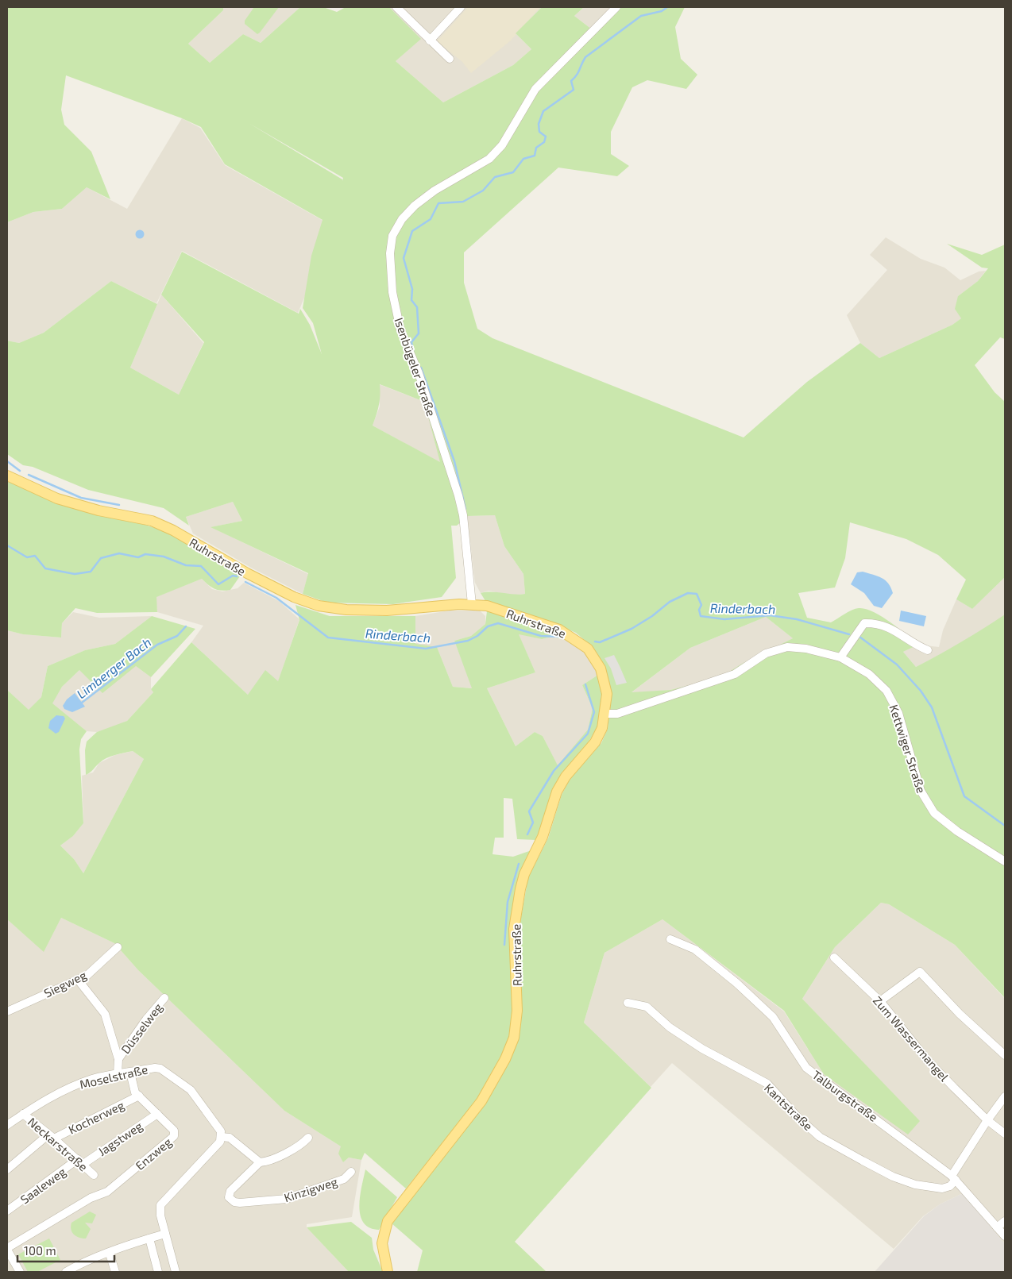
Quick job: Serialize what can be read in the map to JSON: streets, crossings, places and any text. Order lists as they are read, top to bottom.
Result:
{
  "streets": {
    "main road": ["Ruhrstraße"],
    "street": [
      "Isenbügeler Straße",
      "Kettwiger Straße",
      "Siegweg",
      "Düsselweg",
      "Zum Wassermangel",
      "Moselstraße",
      "Talburgstraße",
      "Kantstraße",
      "Kocherweg",
      "Jagstweg",
      "Neckarstraße",
      "Enzweg",
      "Saaleweg",
      "Kinzigweg"
    ]
  },
  "crossings": [
    ["Isenbügeler Straße", "Ruhrstraße"],
    ["Ruhrstraße", "Kettwiger Straße"],
    ["Moselstraße", "Neckarstraße"],
    ["Moselstraße", "Enzweg"],
    ["Talburgstraße", "Kantstraße"],
    ["Kocherweg", "Neckarstraße"],
    ["Kocherweg", "Enzweg"],
    ["Jagstweg", "Neckarstraße"],
    ["Jagstweg", "Enzweg"],
    ["Jagstweg", "Saaleweg"],
    ["Neckarstraße", "Saaleweg"]
  ],
  "water": ["Rinderbach", "Limberger Bach"],
  "scale_bar": "100 m"
}
